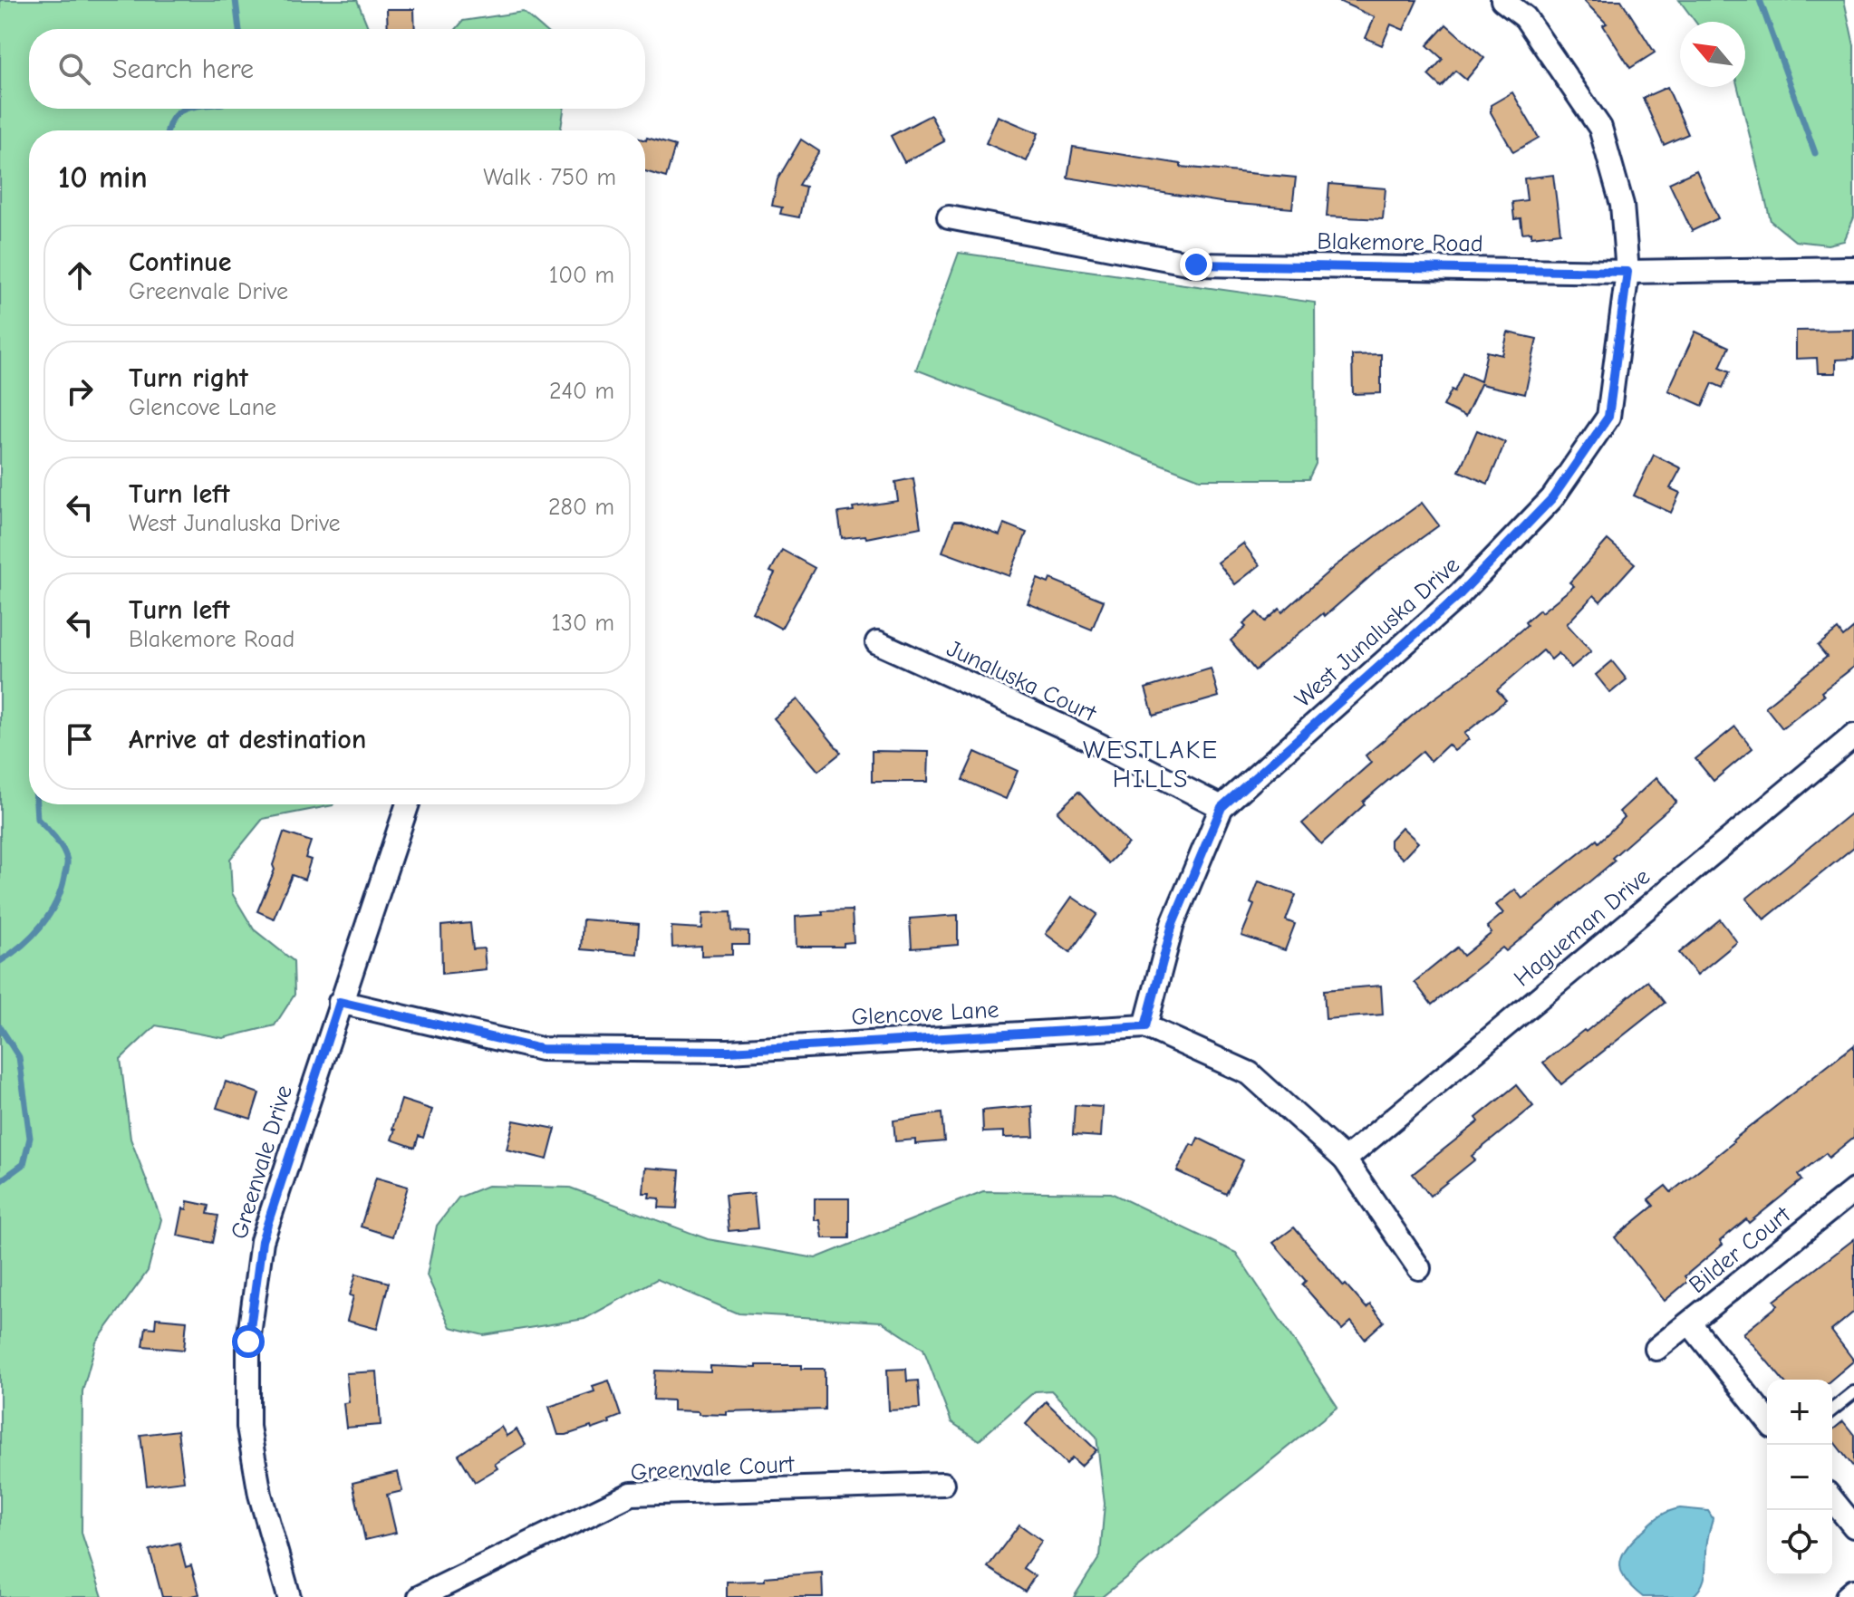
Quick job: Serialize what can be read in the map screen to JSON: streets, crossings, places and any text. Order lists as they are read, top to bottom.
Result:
{
  "streets": {
    "street": [
      "Blakemore Road",
      "West Junaluska Drive",
      "Junaluska Court",
      "Hagueman Drive",
      "Glencove Lane",
      "Greenvale Drive",
      "Bilder Court",
      "Greenvale Court"
    ]
  },
  "crossings": [
    ["Blakemore Road", "West Junaluska Drive"],
    ["West Junaluska Drive", "Junaluska Court"],
    ["West Junaluska Drive", "Glencove Lane"],
    ["Hagueman Drive", "Glencove Lane"],
    ["Glencove Lane", "Greenvale Drive"]
  ],
  "districts": ["WESTLAKE HILLS"],
  "north": "top left",
  "page": {
    "search": "Search here",
    "heading": ["10 min", "Walk · 750 m"],
    "list": [
      ["Continue", "Greenvale Drive", "100 m"],
      ["Turn right", "Glencove Lane", "240 m"],
      ["Turn left", "West Junaluska Drive", "280 m"],
      ["Turn left", "Blakemore Road", "130 m"],
      "Arrive at destination"
    ],
    "map_buttons": ["+", "−"]
  }
}
